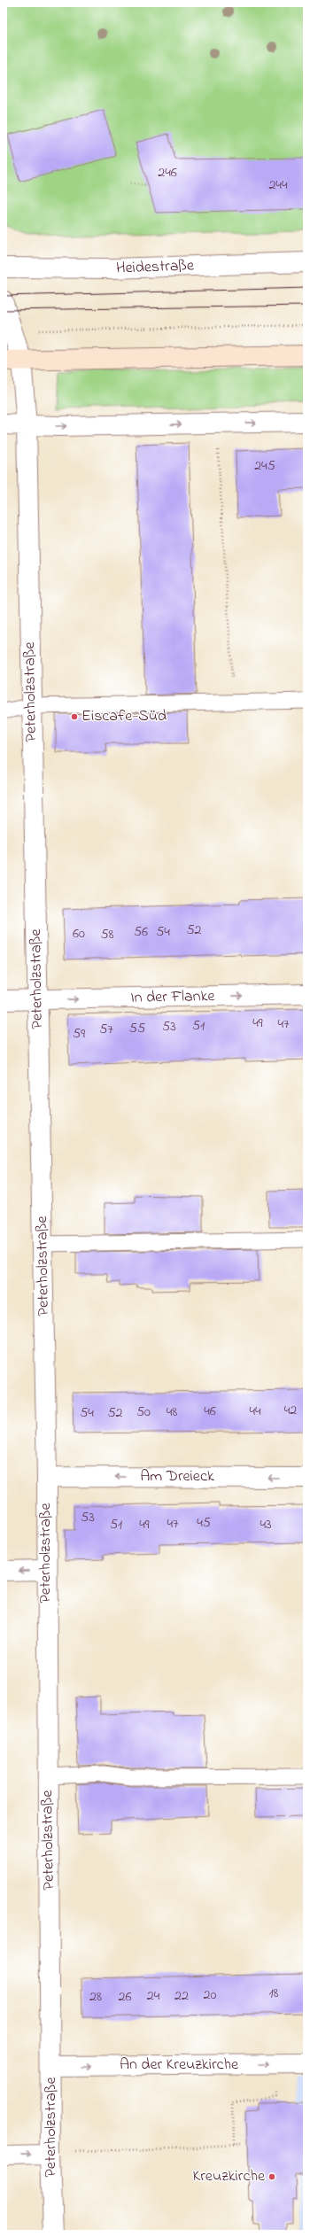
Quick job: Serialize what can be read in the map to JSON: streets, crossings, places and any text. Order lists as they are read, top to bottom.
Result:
{
  "streets": {
    "street": [
      "Heidestraße",
      "Peterholzstraße",
      "In der Flanke",
      "Am Dreieck",
      "An der Kreuzkirche"
    ]
  },
  "crossings": [
    ["Peterholzstraße", "In der Flanke"],
    ["Peterholzstraße", "Am Dreieck"],
    ["Peterholzstraße", "An der Kreuzkirche"]
  ],
  "one_way": ["In der Flanke", "Am Dreieck", "An der Kreuzkirche"],
  "places": ["Eiscafe-Süd", "Kreuzkirche"],
  "house_numbers": [
    "246",
    "244",
    "245",
    "52",
    "56",
    "54",
    "60",
    "58",
    "49",
    "47",
    "51",
    "53",
    "55",
    "57",
    "59",
    "42",
    "46",
    "44",
    "50",
    "48",
    "54",
    "52",
    "53",
    "45",
    "47",
    "51",
    "49",
    "43",
    "18",
    "20",
    "24",
    "22",
    "28",
    "26"
  ]
}
